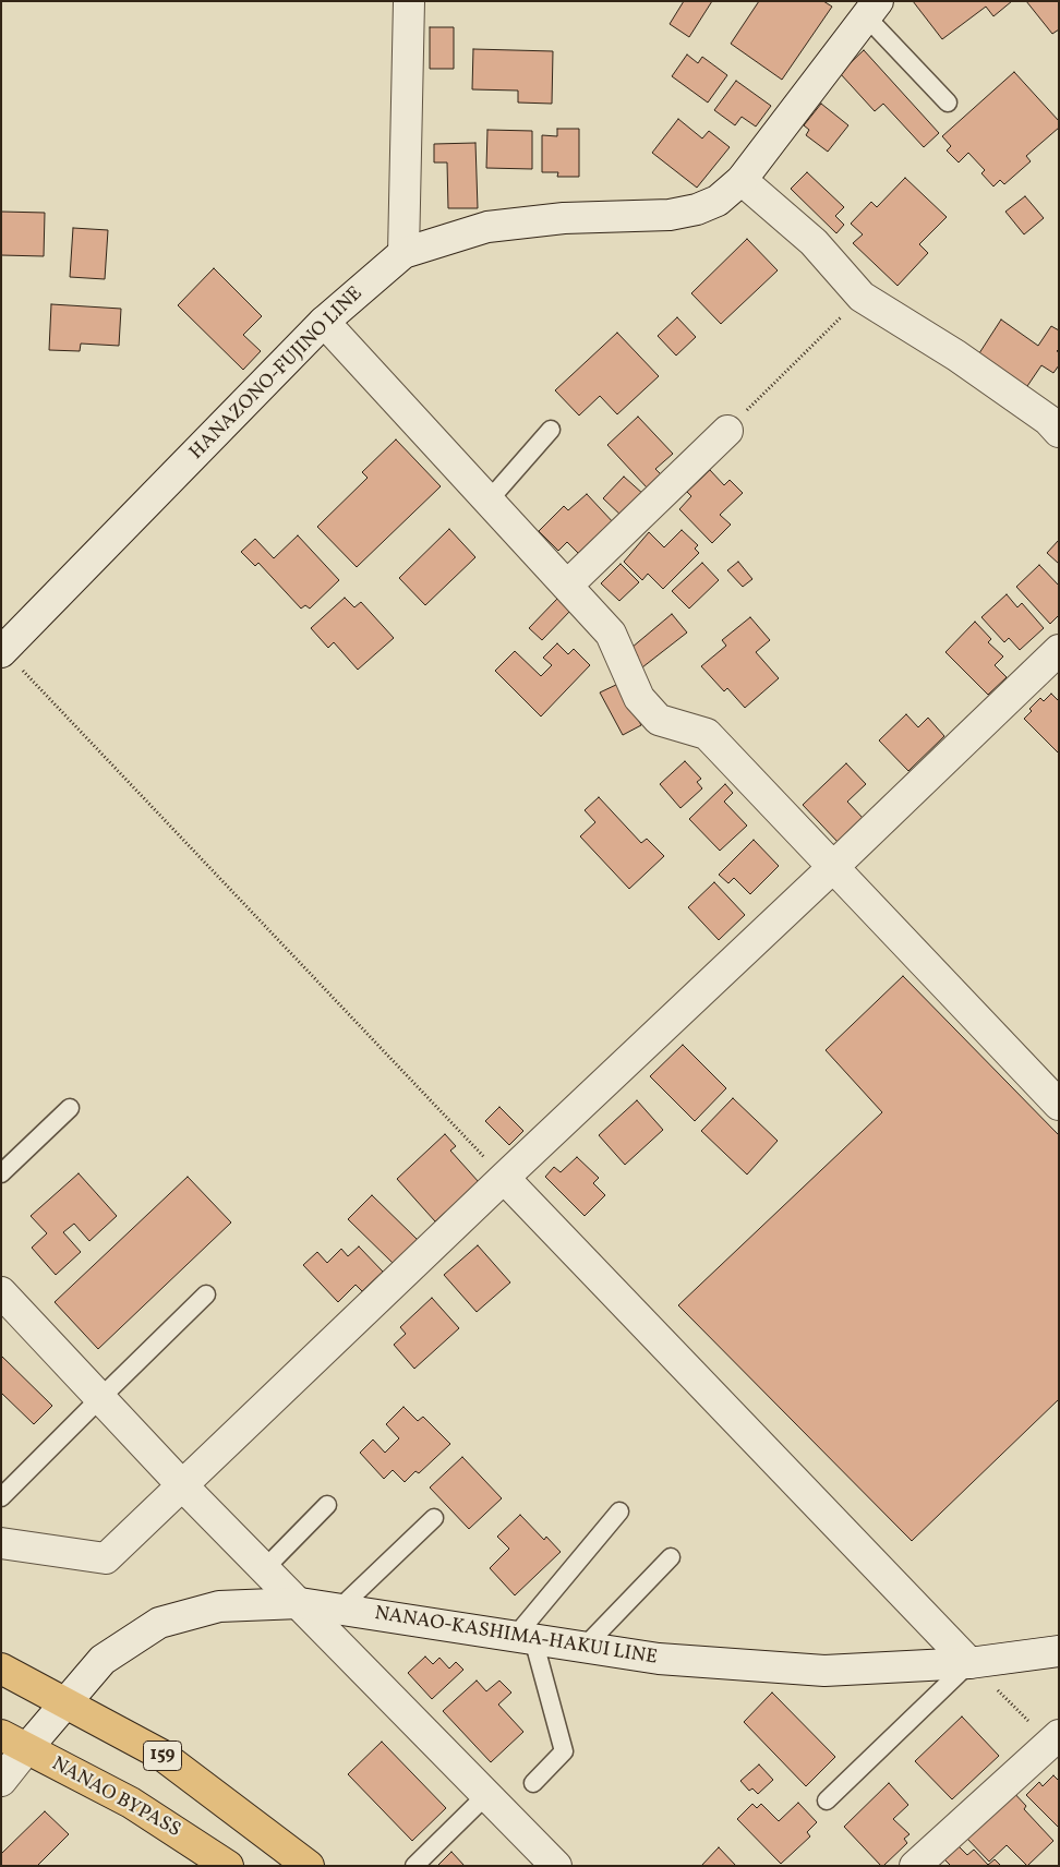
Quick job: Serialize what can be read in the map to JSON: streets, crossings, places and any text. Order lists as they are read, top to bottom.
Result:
{
  "streets": {
    "highway": ["159", "NANAO BYPASS"],
    "street": ["HANAZONO-FUJINO LINE", "NANAO-KASHIMA-HAKUI LINE"]
  },
  "crossings": [
    ["NANAO-KASHIMA-HAKUI LINE", "159"],
    ["NANAO-KASHIMA-HAKUI LINE", "NANAO BYPASS"]
  ]
}
